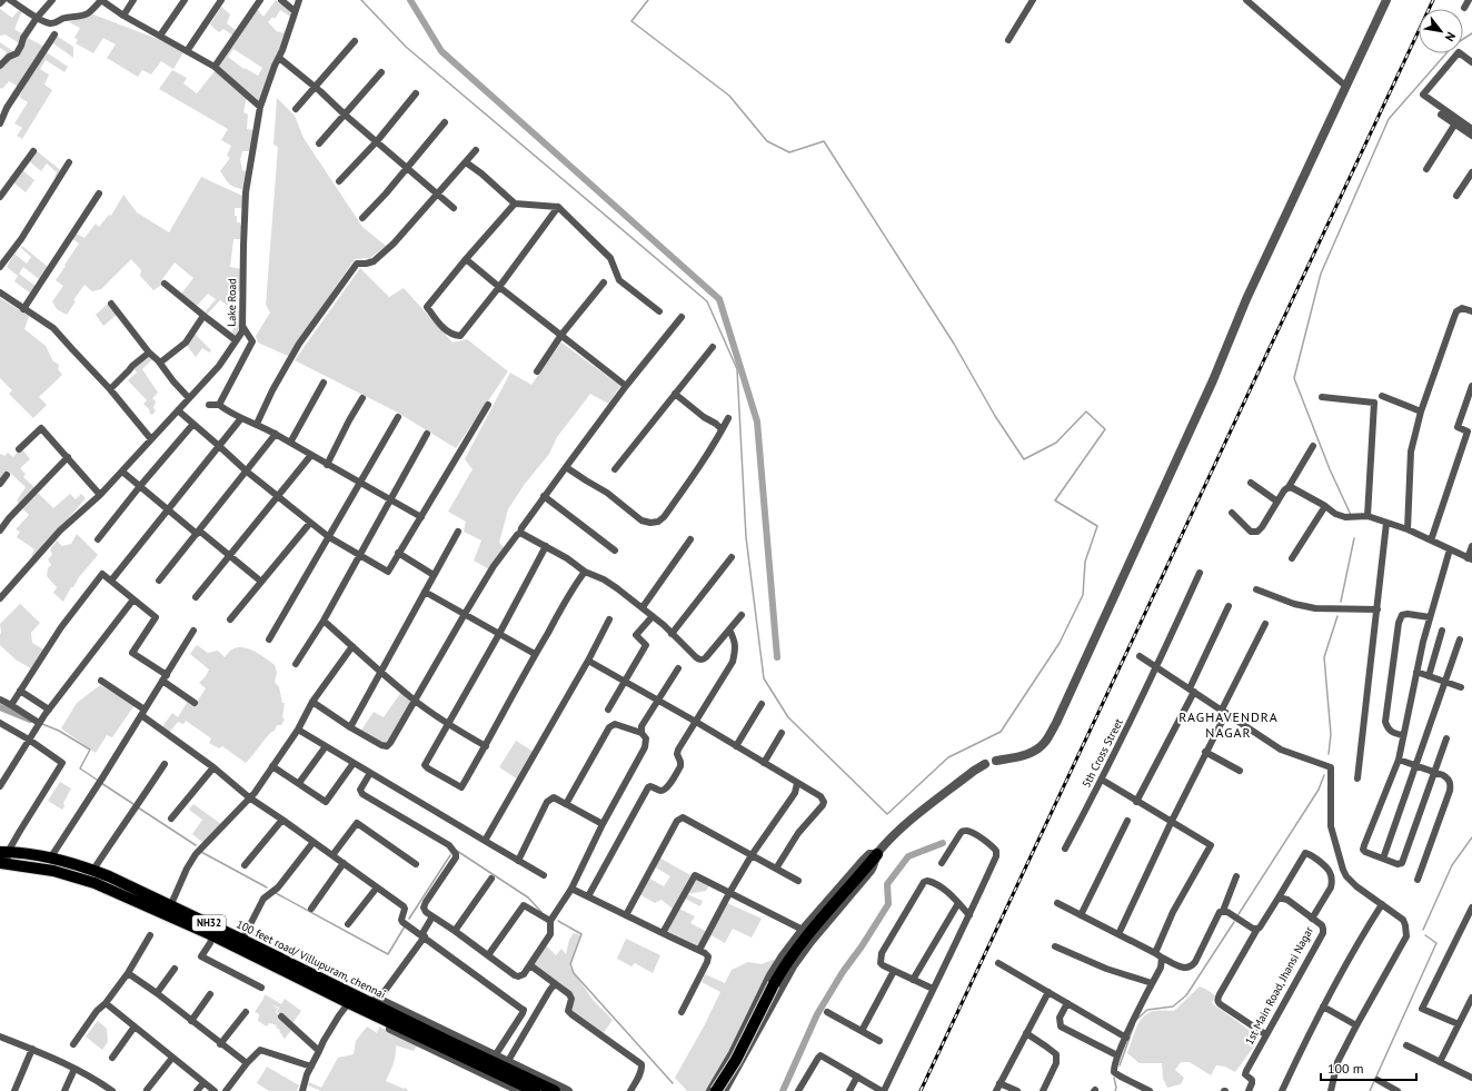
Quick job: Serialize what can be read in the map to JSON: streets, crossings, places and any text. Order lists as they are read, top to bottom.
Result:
{
  "streets": {
    "highway": ["NH32", "100 feet road/ Villupuram, chennai"],
    "street": ["Lake Road", "5th Cross Street", "1st Main Road, Jhansi Nagar"]
  },
  "districts": ["RAGHAVENDRA NAGAR"],
  "scale_bar": "100 m",
  "north": "bottom right"
}
